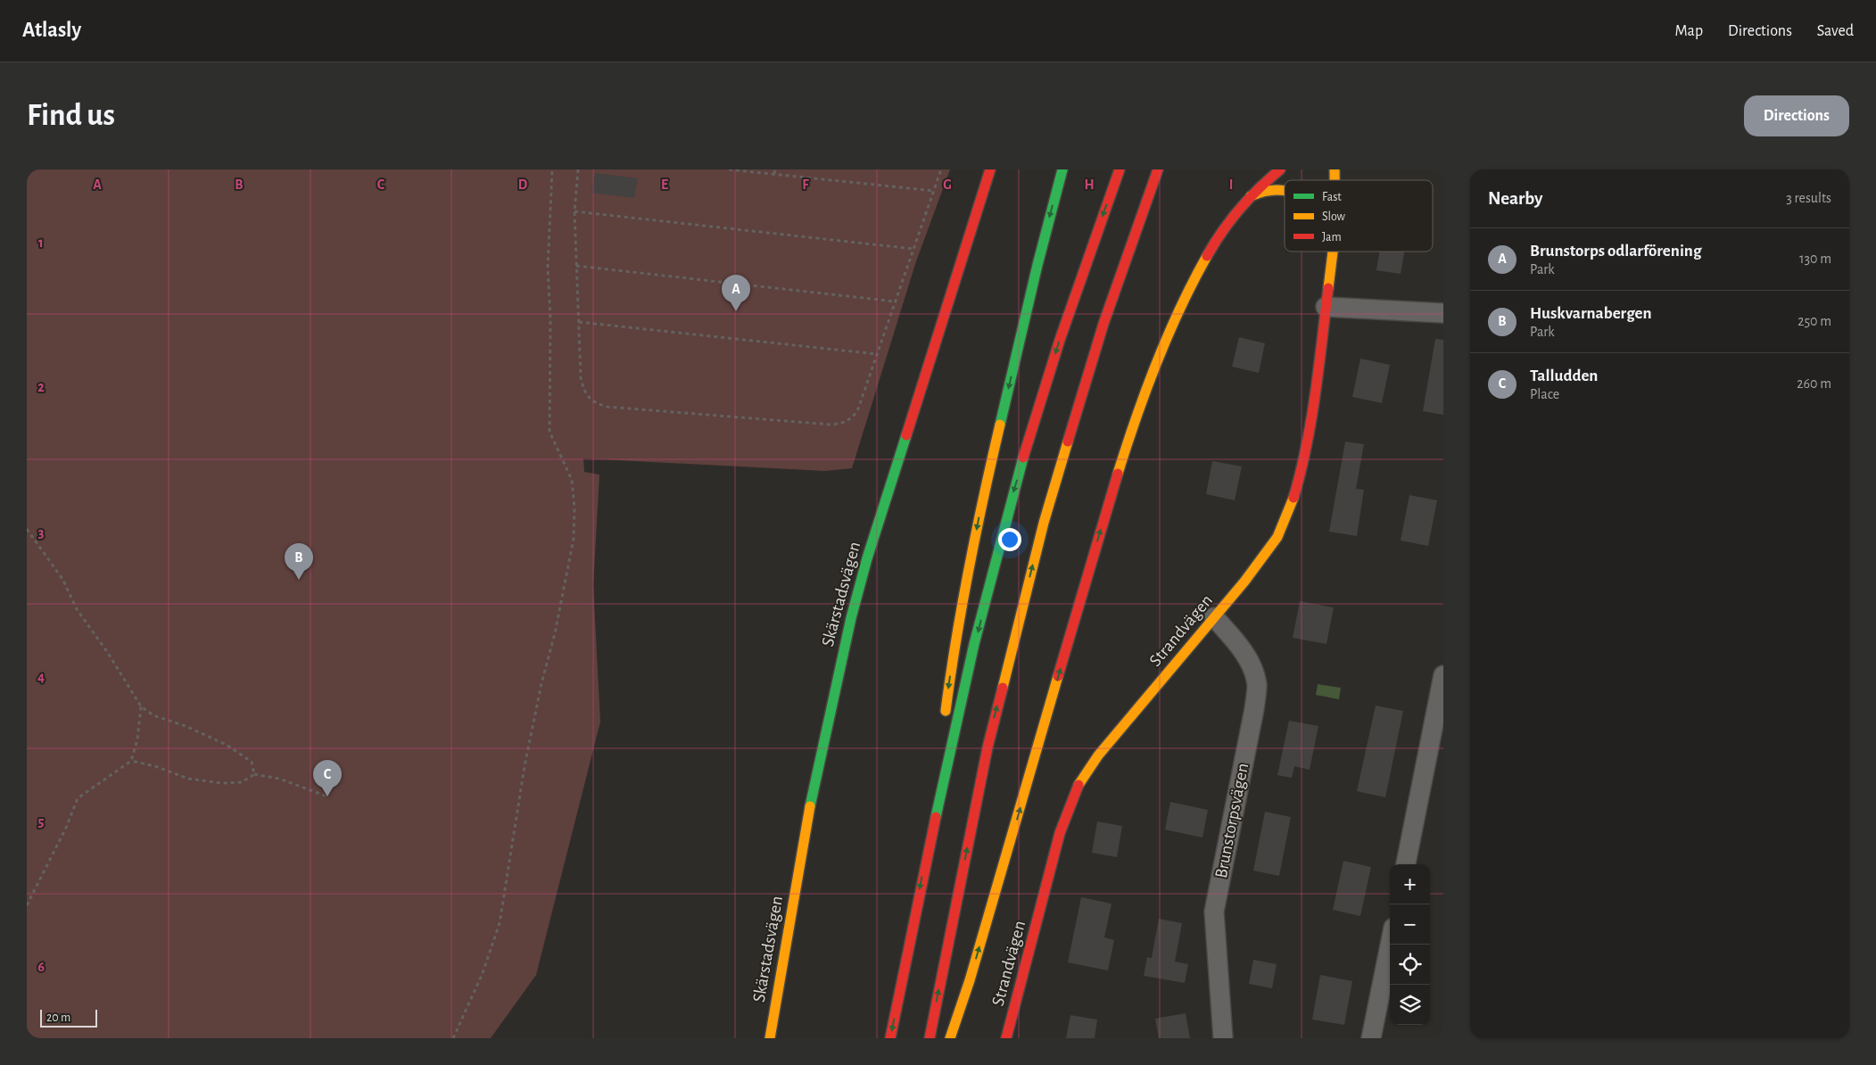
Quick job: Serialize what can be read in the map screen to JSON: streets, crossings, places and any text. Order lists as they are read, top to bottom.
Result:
{
  "streets": {
    "main road": ["Skärstadsvägen", "Strandvägen"],
    "street": ["Brunstorpsvägen"]
  },
  "crossings": [
    ["Strandvägen", "Brunstorpsvägen"]
  ],
  "legend": ["Fast", "Slow", "Jam"],
  "scale_bar": "20 m",
  "page": {
    "header": "Atlasly",
    "nav": ["Map", "Directions", "Saved"],
    "buttons": "Directions",
    "title": "Find us",
    "heading": ["Nearby", "3 results"],
    "list": [
      {
        "mark": "A",
        "name": "Brunstorps odlarförening",
        "note": "Park",
        "value": "130 m"
      },
      {
        "mark": "B",
        "name": "Huskvarnabergen",
        "note": "Park",
        "value": "250 m"
      },
      {
        "mark": "C",
        "name": "Talludden",
        "note": "Place",
        "value": "260 m"
      }
    ],
    "pins": ["A", "B", "C"],
    "map_buttons": ["+", "−"],
    "scale": "20 m"
  },
  "grid": {
    "columns": [
      "A",
      "B",
      "C",
      "D",
      "E",
      "F",
      "G",
      "H",
      "I"
    ],
    "rows": [
      "1",
      "2",
      "3",
      "4",
      "5",
      "6"
    ]
  }
}
